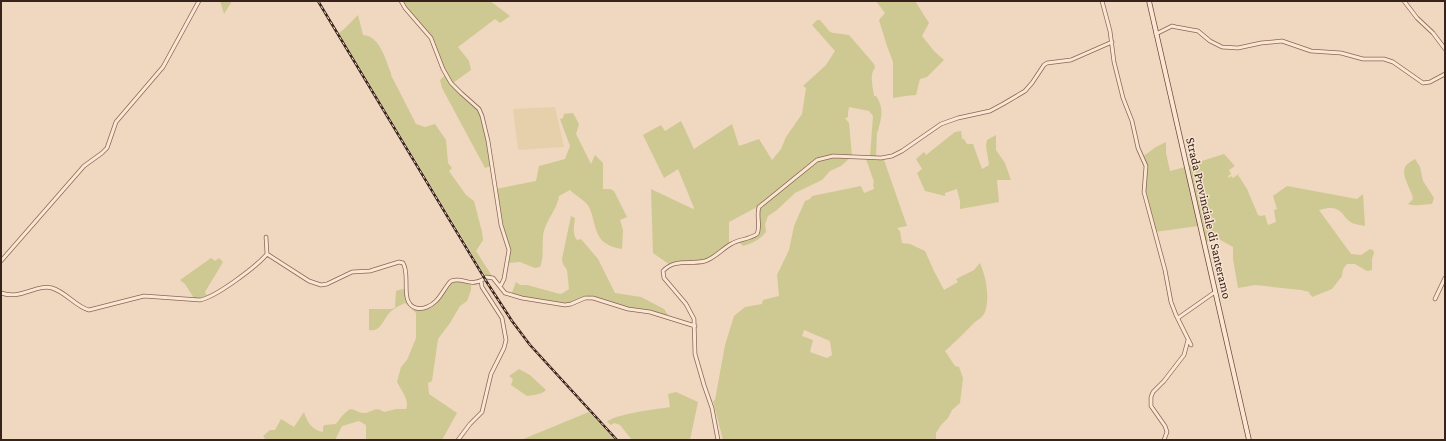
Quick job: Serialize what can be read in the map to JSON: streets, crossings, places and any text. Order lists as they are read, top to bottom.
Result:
{
  "streets": {
    "main road": ["Strada Provinciale di Santeramo"]
  }
}
